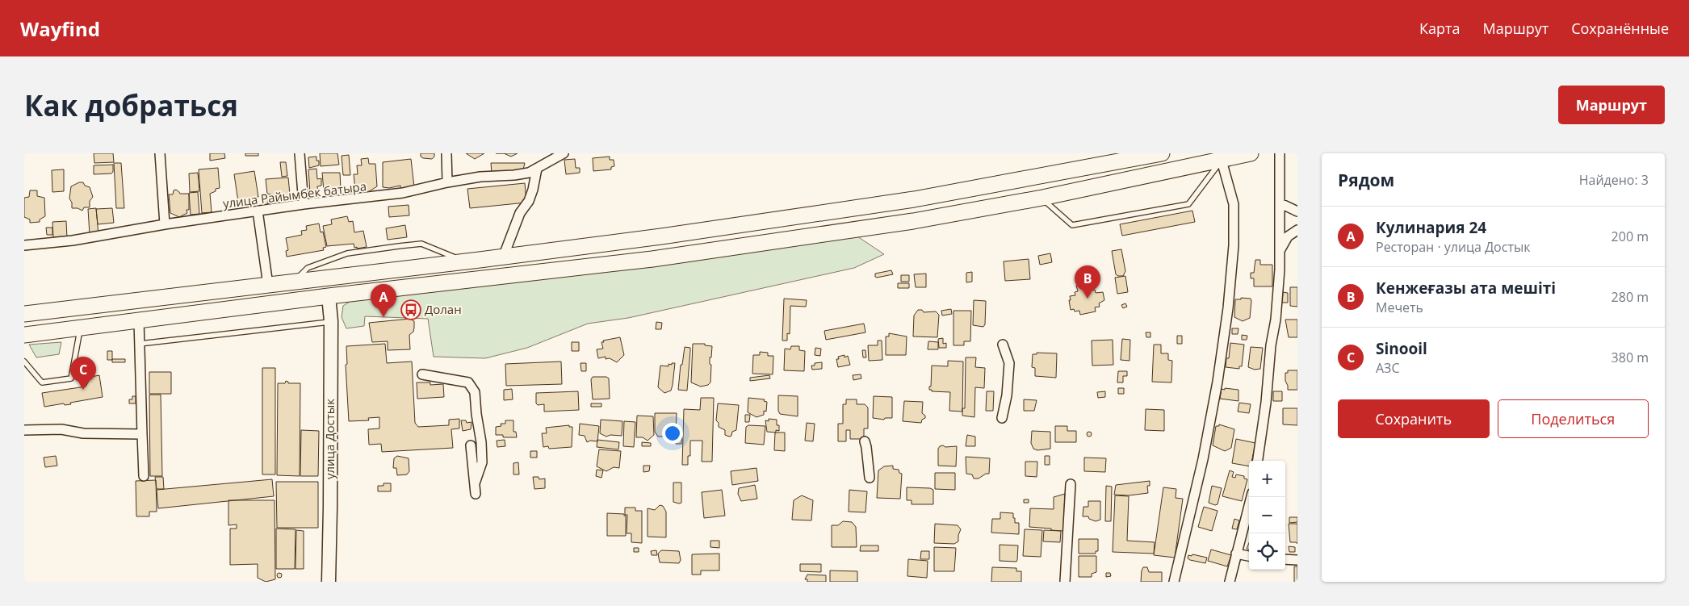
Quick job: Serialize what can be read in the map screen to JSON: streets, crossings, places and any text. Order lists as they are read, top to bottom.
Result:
{
  "streets": {
    "main road": ["улица Достык"],
    "street": ["улица Райымбек батыра"]
  },
  "places": {
    "bus stop": ["Долан"]
  },
  "page": {
    "header": "Wayfind",
    "nav": ["Карта", "Маршрут", "Сохранённые"],
    "buttons": [
      "Маршрут",
      ["Сохранить", "Поделиться"]
    ],
    "title": "Как добраться",
    "heading": ["Рядом", "Найдено: 3"],
    "list": [
      {
        "mark": "A",
        "name": "Кулинария 24",
        "note": "Ресторан · улица Достык",
        "value": "200 m"
      },
      {
        "mark": "B",
        "name": "Кенжеғазы ата мешіті",
        "note": "Мечеть",
        "value": "280 m"
      },
      {
        "mark": "C",
        "name": "Sinooil",
        "note": "АЗС",
        "value": "380 m"
      }
    ],
    "pins": ["B", "A", "C"],
    "map_buttons": ["+", "−"]
  }
}
